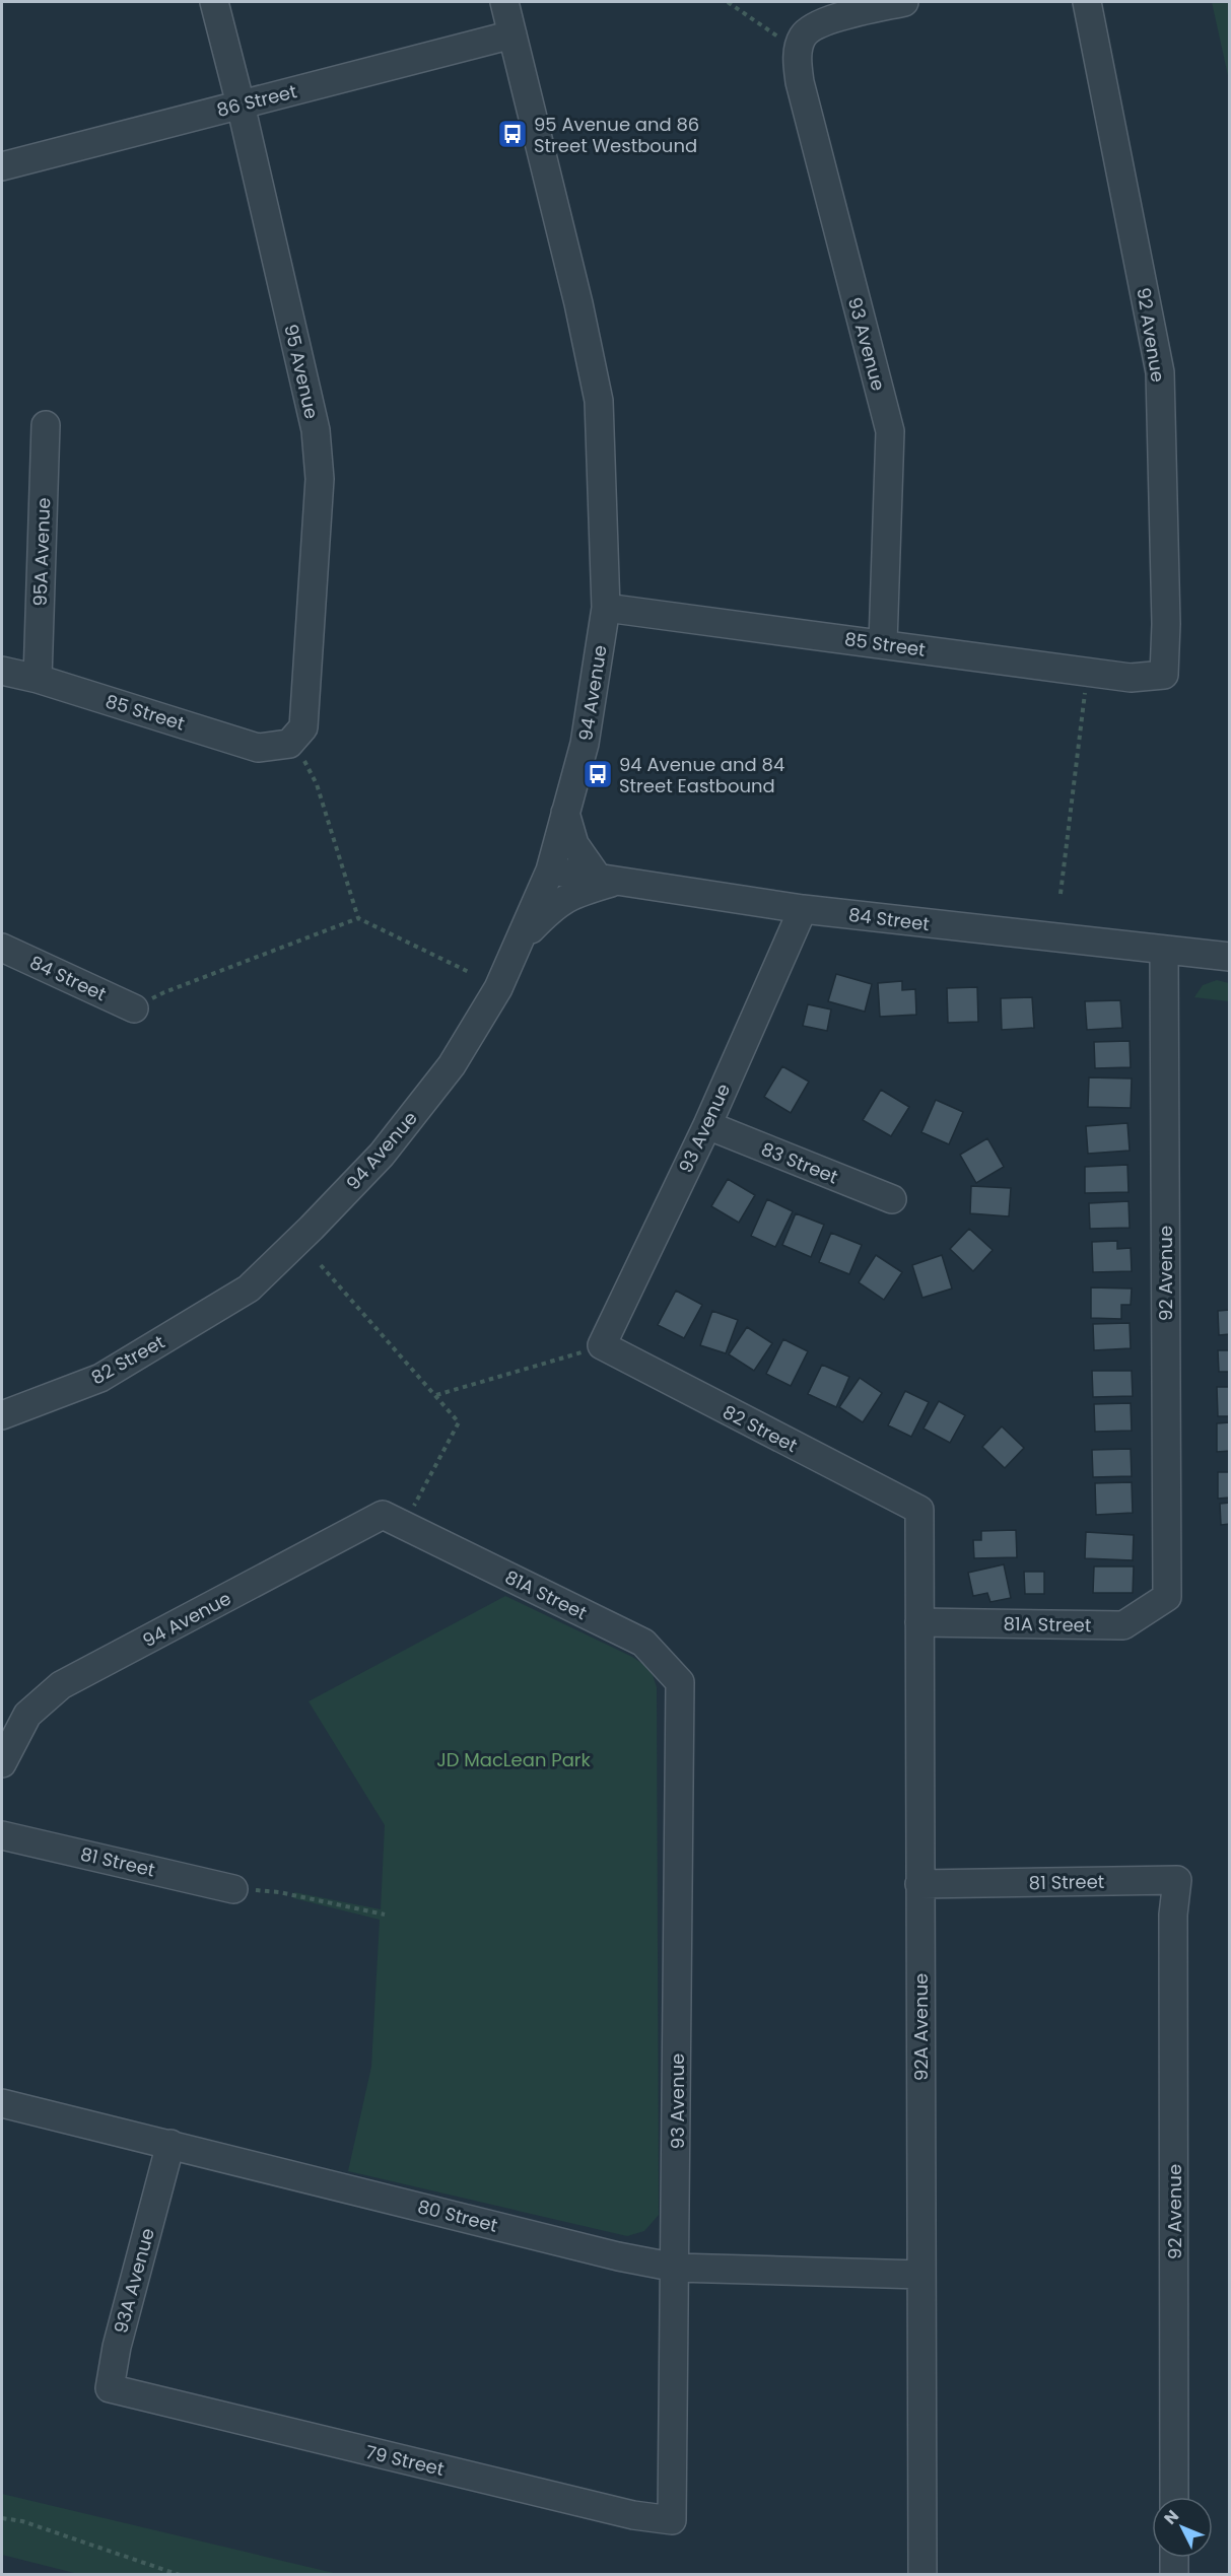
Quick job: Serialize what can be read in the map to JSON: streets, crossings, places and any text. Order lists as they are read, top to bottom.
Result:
{
  "streets": {
    "street": [
      "86 Street",
      "92 Avenue",
      "93 Avenue",
      "95 Avenue",
      "95A Avenue",
      "85 Street",
      "94 Avenue",
      "84 Street",
      "83 Street",
      "82 Street",
      "81A Street",
      "81 Street",
      "92A Avenue",
      "80 Street",
      "93A Avenue",
      "79 Street"
    ]
  },
  "crossings": [
    ["86 Street", "95 Avenue"],
    ["86 Street", "94 Avenue"],
    ["92 Avenue", "85 Street"],
    ["92 Avenue", "84 Street"],
    ["92 Avenue", "81A Street"],
    ["92 Avenue", "81 Street"],
    ["93 Avenue", "85 Street"],
    ["93 Avenue", "84 Street"],
    ["93 Avenue", "83 Street"],
    ["93 Avenue", "82 Street"],
    ["93 Avenue", "81A Street"],
    ["93 Avenue", "80 Street"],
    ["93 Avenue", "79 Street"],
    ["95 Avenue", "85 Street"],
    ["95A Avenue", "85 Street"],
    ["85 Street", "94 Avenue"],
    ["94 Avenue", "84 Street"],
    ["94 Avenue", "82 Street"],
    ["94 Avenue", "81A Street"],
    ["82 Street", "92A Avenue"],
    ["81A Street", "92A Avenue"],
    ["81 Street", "92A Avenue"],
    ["92A Avenue", "80 Street"],
    ["80 Street", "93A Avenue"],
    ["93A Avenue", "79 Street"]
  ],
  "parks": ["JD MacLean Park"],
  "places": {
    "bus stop": ["95 Avenue and 86 Street Westbound", "94 Avenue and 84 Street Eastbound"]
  },
  "north": "top left"
}
